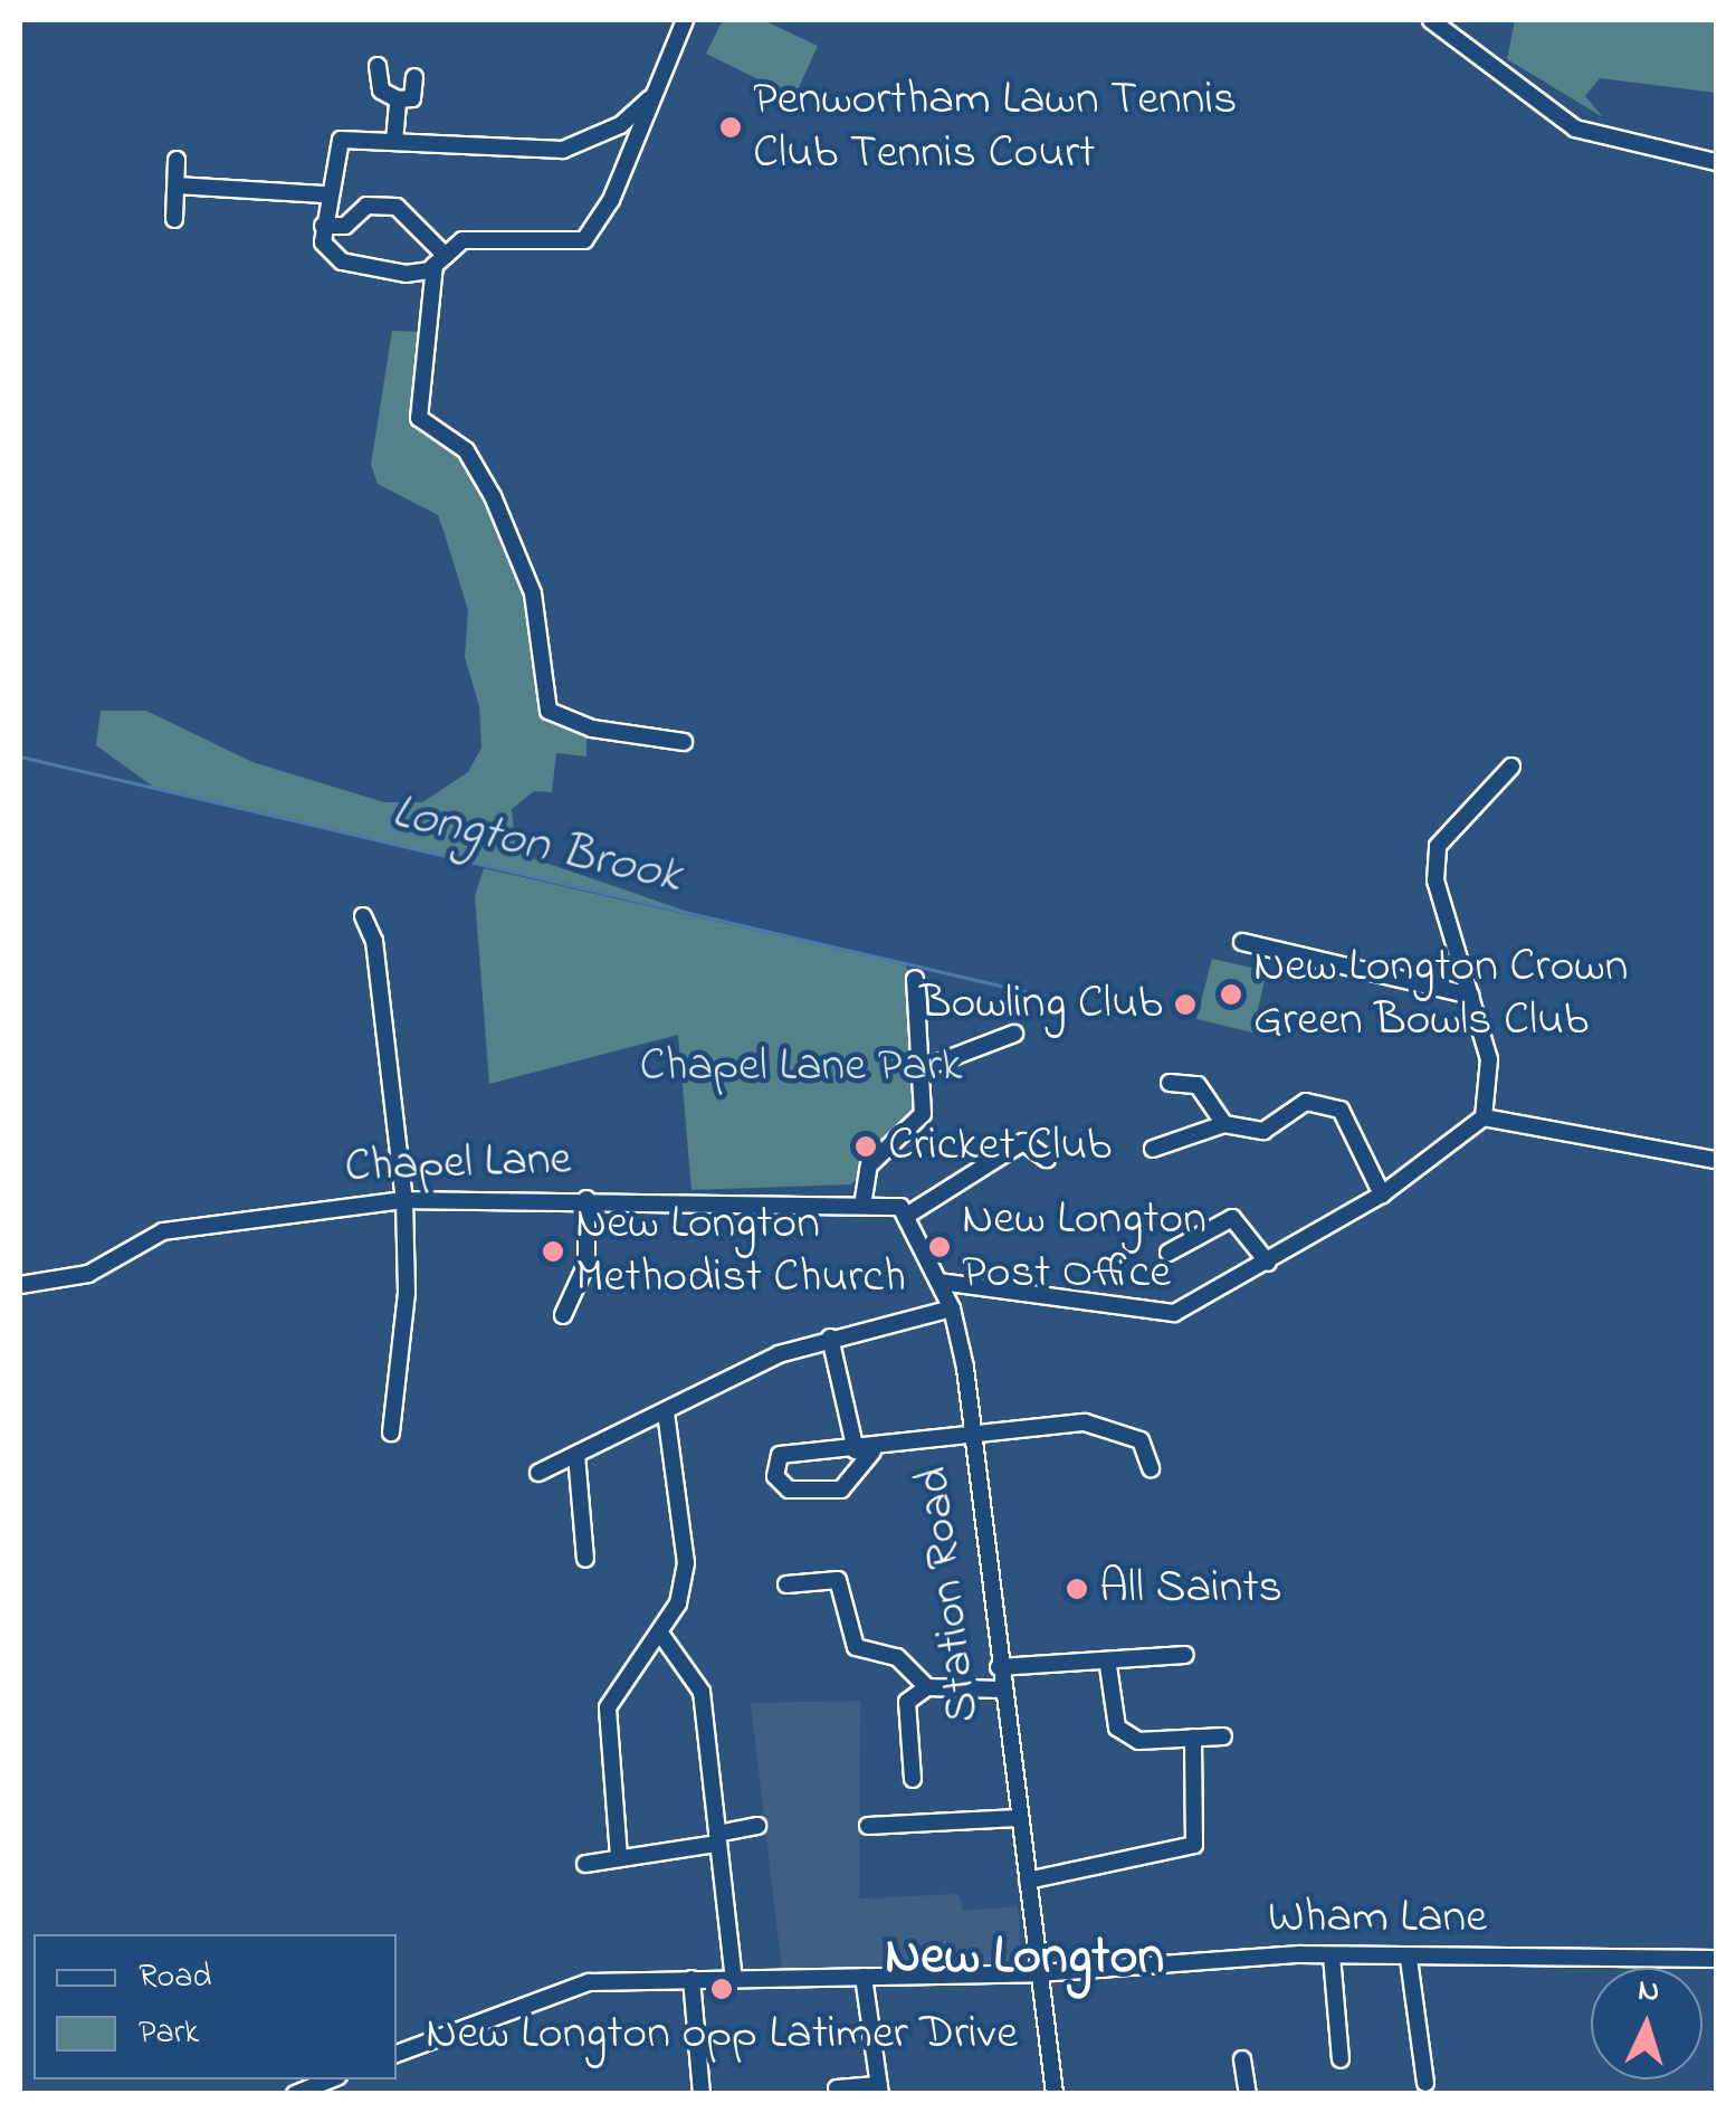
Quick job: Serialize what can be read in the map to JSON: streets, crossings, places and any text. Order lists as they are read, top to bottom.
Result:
{
  "streets": {
    "street": ["Chapel Lane", "Station Road", "Wham Lane"]
  },
  "crossings": [
    ["Chapel Lane", "Station Road"],
    ["Station Road", "Wham Lane"]
  ],
  "districts": ["New Longton"],
  "water": ["Longton Brook"],
  "parks": ["Chapel Lane Park"],
  "places": [
    "Penwortham Lawn Tennis Club Tennis Court",
    "New Longton Crown Green Bowls Club",
    "Bowling Club",
    "Cricket Club",
    "New Longton Post Office",
    "New Longton Methodist Church",
    "All Saints",
    "New Longton opp Latimer Drive"
  ],
  "legend": ["Road", "Park"],
  "north": "top"
}
